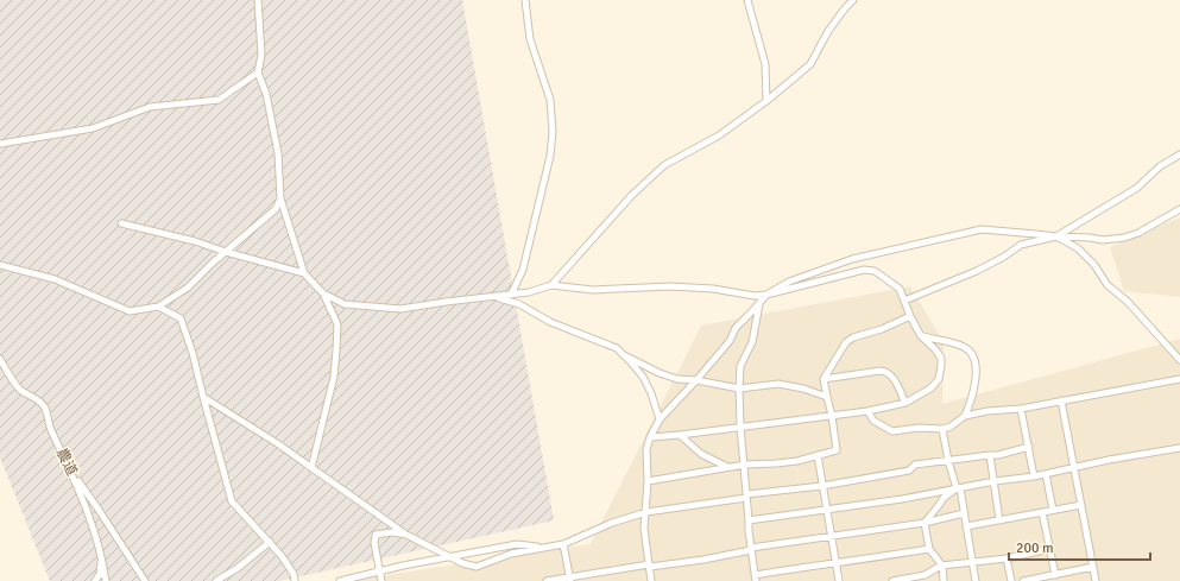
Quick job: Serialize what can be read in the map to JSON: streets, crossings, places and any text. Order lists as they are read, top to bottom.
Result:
{
  "streets": {
    "street": ["農道"]
  },
  "scale_bar": "200 m"
}
